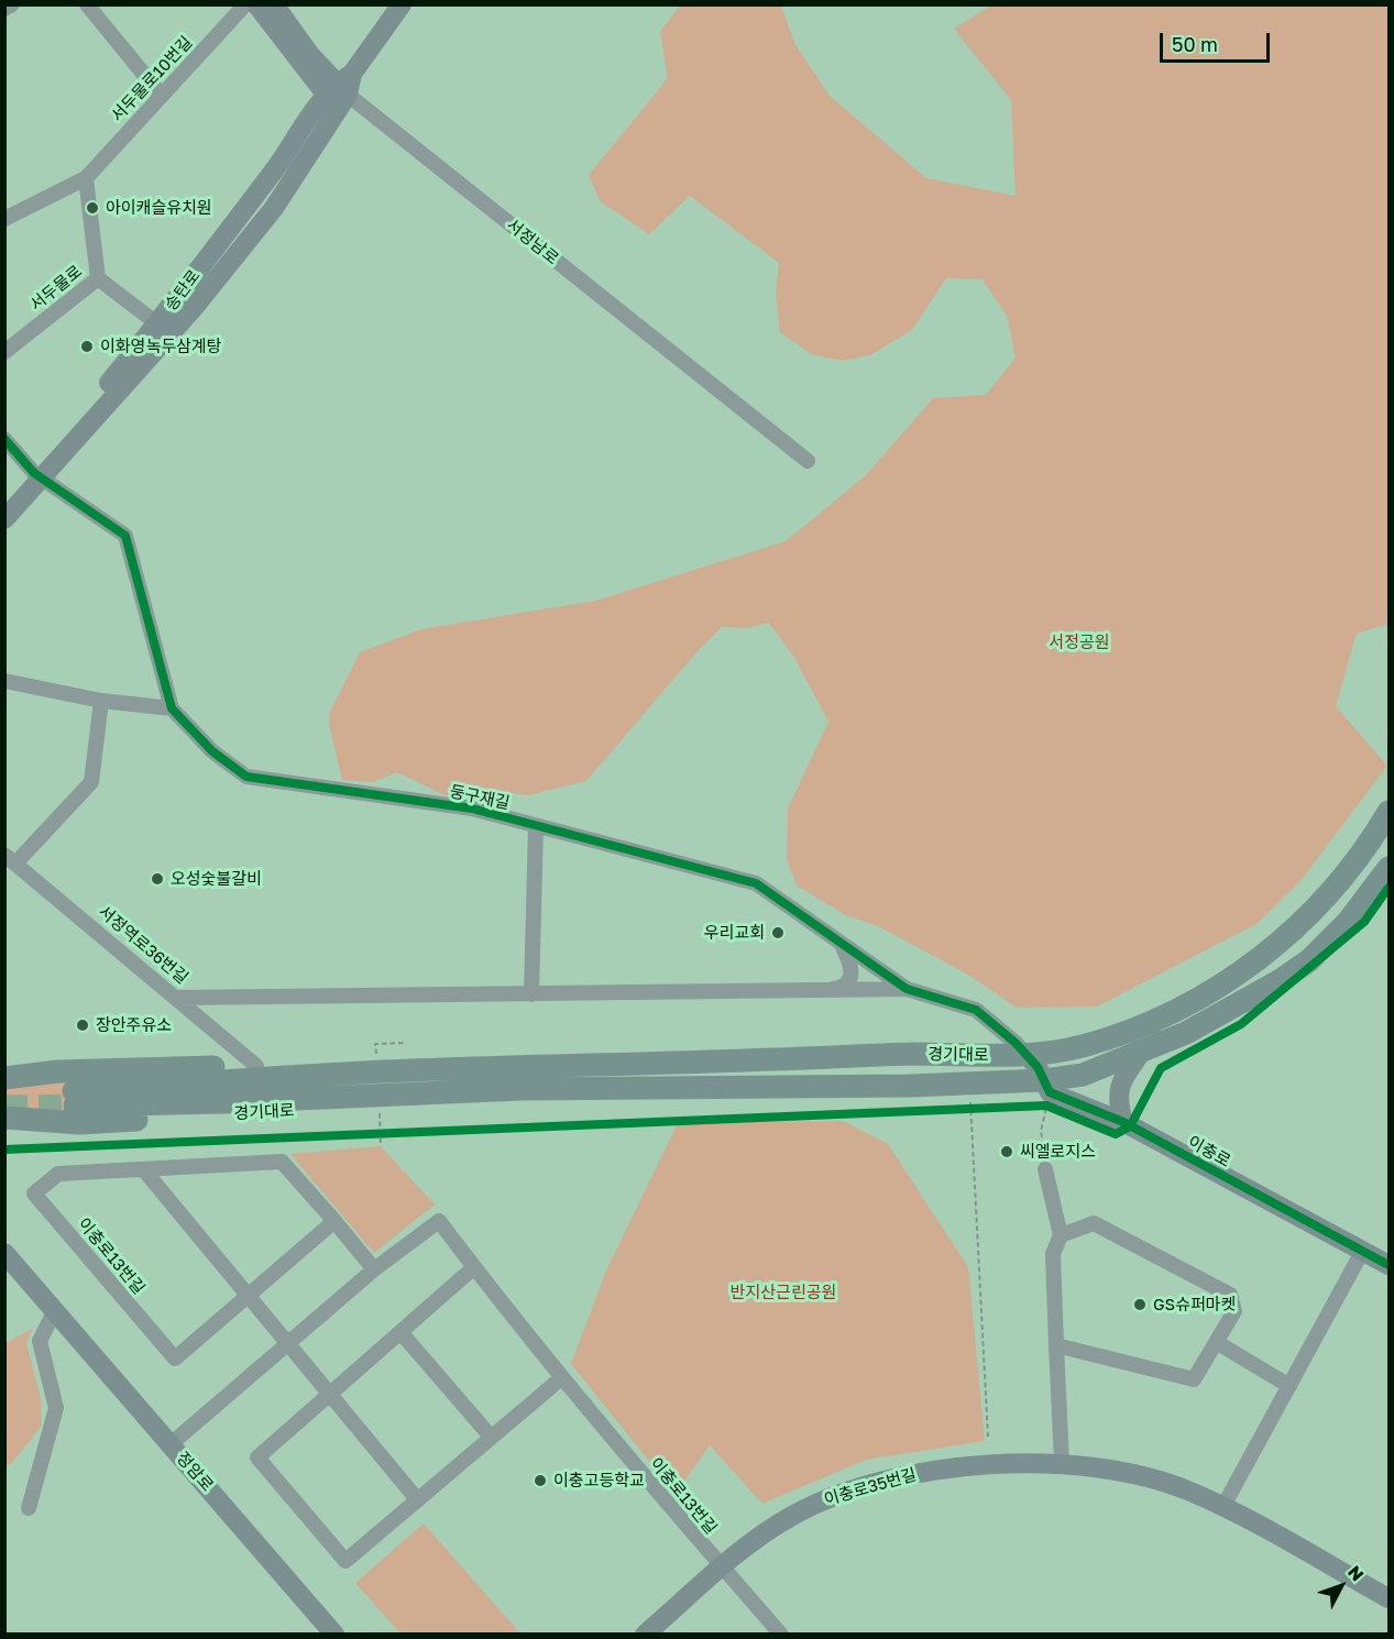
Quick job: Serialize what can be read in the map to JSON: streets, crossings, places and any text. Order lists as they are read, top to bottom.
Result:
{
  "streets": {
    "main road": ["경기대로"],
    "street": [
      "서두물로10번길",
      "서정남로",
      "서두물로",
      "송탄로",
      "둥구재길",
      "서정역로36번길",
      "이충로",
      "이충로13번길",
      "정암로",
      "이충로35번길"
    ]
  },
  "crossings": [
    ["서정남로", "송탄로"],
    ["송탄로", "둥구재길"],
    ["둥구재길", "경기대로"],
    ["둥구재길", "이충로"],
    ["서정역로36번길", "경기대로"],
    ["경기대로", "이충로"],
    ["이충로13번길", "정암로"],
    ["이충로13번길", "이충로35번길"]
  ],
  "parks": ["서정공원", "반지산근린공원"],
  "places": [
    "아이캐슬유치원",
    "이화영녹두삼계탕",
    "오성숯불갈비",
    "우리교회",
    "장안주유소",
    "씨엘로지스",
    "GS슈퍼마켓",
    "이충고등학교"
  ],
  "scale_bar": "50 m",
  "north": "top right"
}
